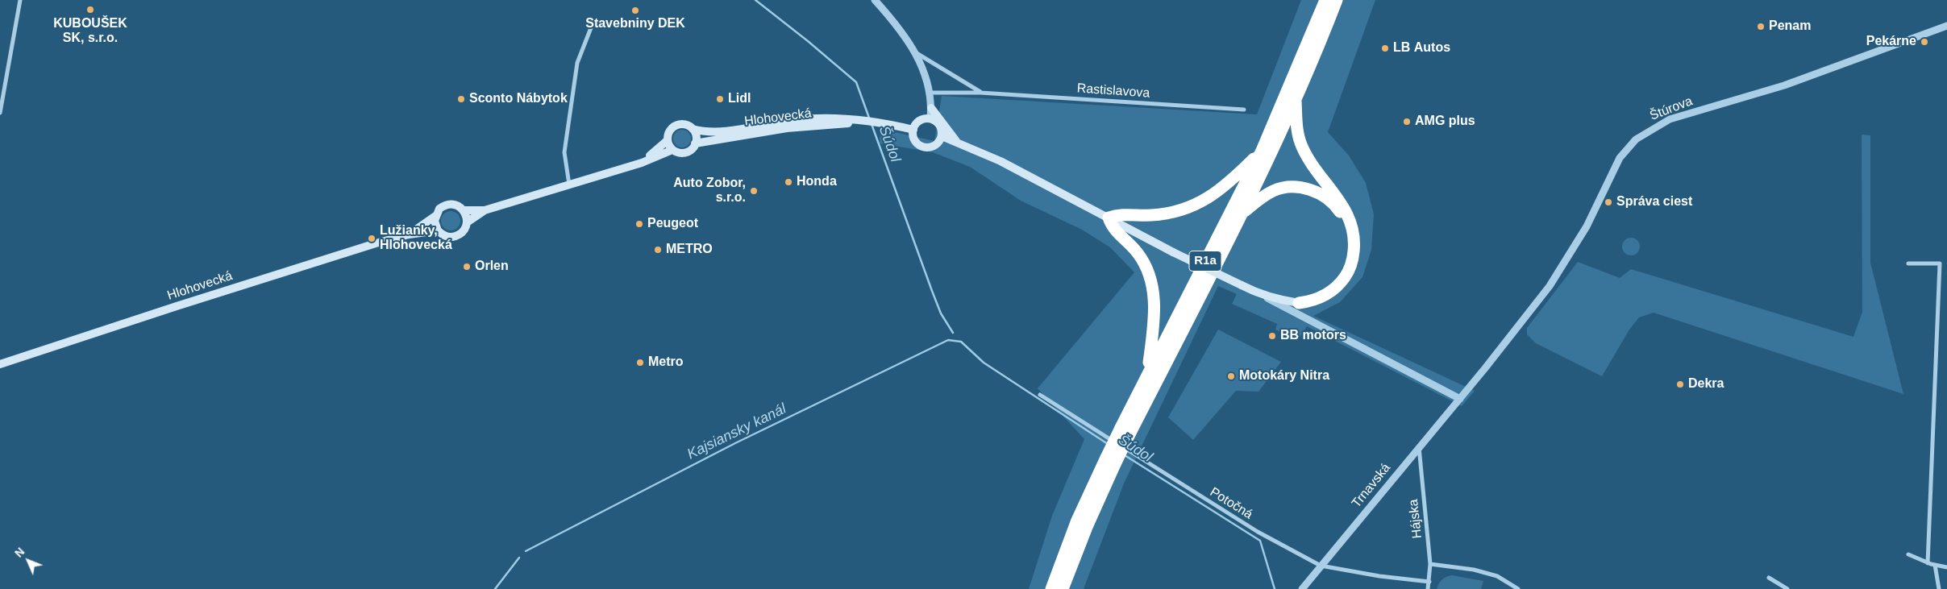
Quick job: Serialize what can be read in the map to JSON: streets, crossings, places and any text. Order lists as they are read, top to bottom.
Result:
{
  "streets": {
    "highway": ["R1a"],
    "main road": ["Hlohovecká"],
    "street": [
      "Rastislavova",
      "Štúrova",
      "Trnavská",
      "Potočná",
      "Hájska"
    ]
  },
  "crossings": [
    ["Štúrova", "Trnavská"],
    ["Trnavská", "Potočná"],
    ["Trnavská", "Hájska"],
    ["Potočná", "Hájska"]
  ],
  "water": ["Šúdol", "Kajsiansky kanál"],
  "places": [
    "KUBOUŠEK SK, s.r.o.",
    "Stavebniny DEK",
    "Penam",
    "Pekárne",
    "LB Autos",
    "Sconto Nábytok",
    "Lidl",
    "AMG plus",
    "Honda",
    "Auto Zobor, s.r.o.",
    "Správa ciest",
    "Peugeot",
    "Lužianky, Hlohovecká",
    "METRO",
    "Orlen",
    "BB motors",
    "Metro",
    "Motokáry Nitra",
    "Dekra"
  ],
  "north": "top left"
}
